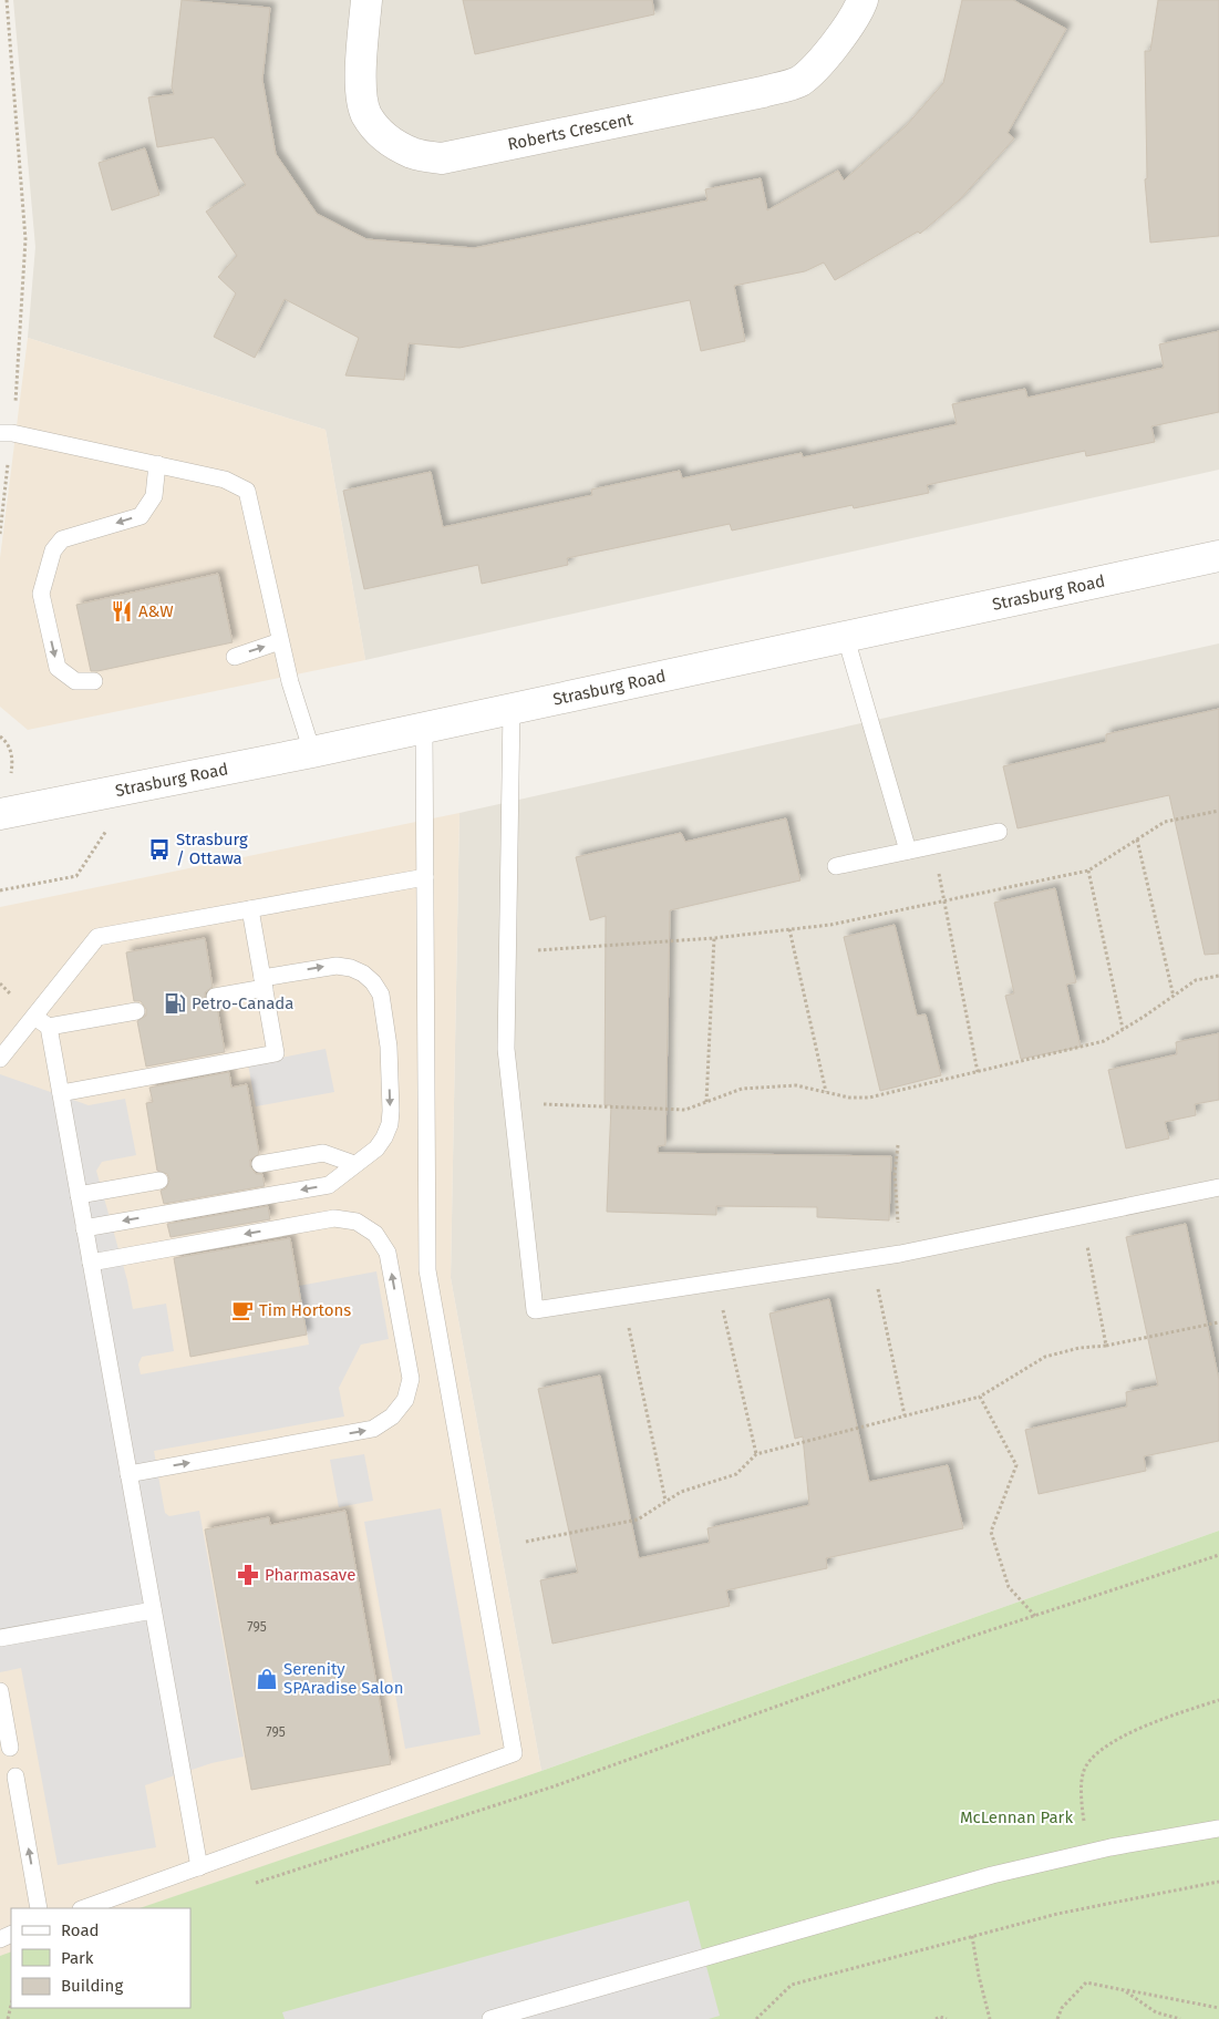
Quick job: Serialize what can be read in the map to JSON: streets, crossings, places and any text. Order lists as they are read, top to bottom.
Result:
{
  "streets": {
    "street": ["Roberts Crescent", "Strasburg Road"]
  },
  "parks": ["McLennan Park"],
  "places": {
    "restaurant": ["A&W"],
    "bus stop": ["Strasburg / Ottawa"],
    "fuel station": ["Petro-Canada"],
    "cafe": ["Tim Hortons"],
    "pharmacy": ["Pharmasave"],
    "shop": ["Serenity SPAradise Salon"]
  },
  "house_numbers": ["795", "795"],
  "legend": ["Road", "Park", "Building"]
}
